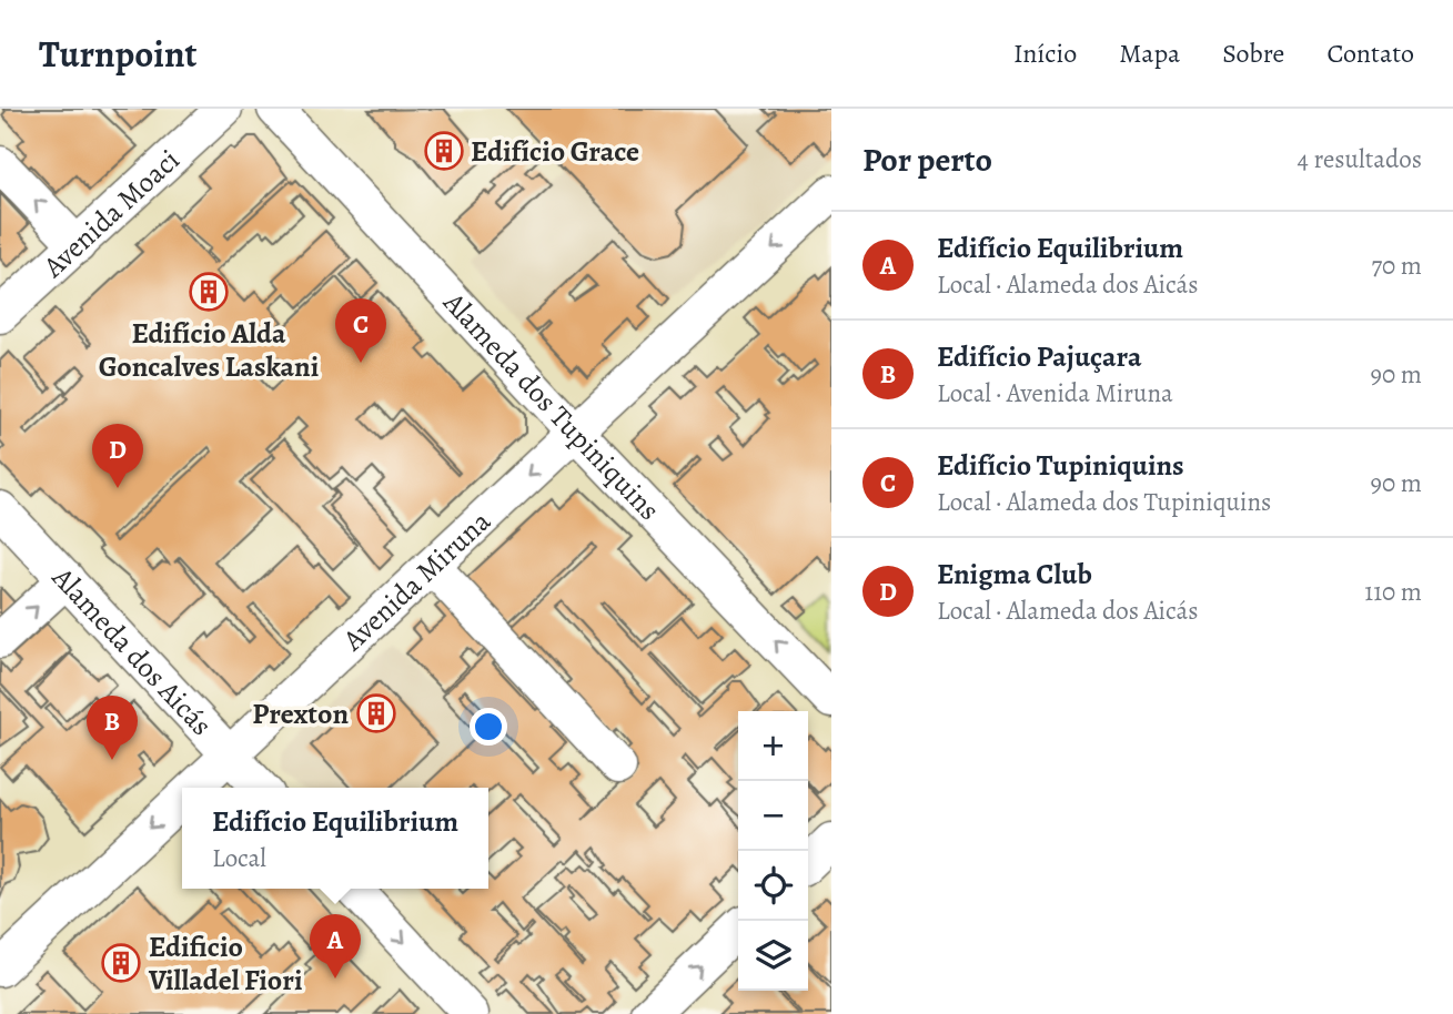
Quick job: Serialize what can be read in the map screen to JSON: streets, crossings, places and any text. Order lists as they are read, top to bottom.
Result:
{
  "streets": {
    "street": [
      "Avenida Moaci",
      "Alameda dos Tupiniquins",
      "Avenida Miruna",
      "Alameda dos Aicás"
    ]
  },
  "crossings": [
    ["Alameda dos Tupiniquins", "Avenida Miruna"],
    ["Avenida Miruna", "Alameda dos Aicás"]
  ],
  "one_way": ["Avenida Miruna"],
  "places": {
    "building": [
      "Edifício Grace",
      "Edifício Alda Goncalves Laskani",
      "Prexton",
      "Edificio Villadel Fiori"
    ]
  },
  "page": {
    "header": "Turnpoint",
    "nav": [
      "Início",
      "Mapa",
      "Sobre",
      "Contato"
    ],
    "heading": ["Por perto", "4 resultados"],
    "list": [
      {
        "mark": "A",
        "name": "Edifício Equilibrium",
        "note": "Local · Alameda dos Aicás",
        "value": "70 m"
      },
      {
        "mark": "B",
        "name": "Edifício Pajuçara",
        "note": "Local · Avenida Miruna",
        "value": "90 m"
      },
      {
        "mark": "C",
        "name": "Edifício Tupiniquins",
        "note": "Local · Alameda dos Tupiniquins",
        "value": "90 m"
      },
      {
        "mark": "D",
        "name": "Enigma Club",
        "note": "Local · Alameda dos Aicás",
        "value": "110 m"
      }
    ],
    "pins": [
      "C",
      "D",
      "B",
      "A"
    ],
    "map_buttons": ["+", "−"],
    "popup": ["Edifício Equilibrium", "Local"]
  }
}
